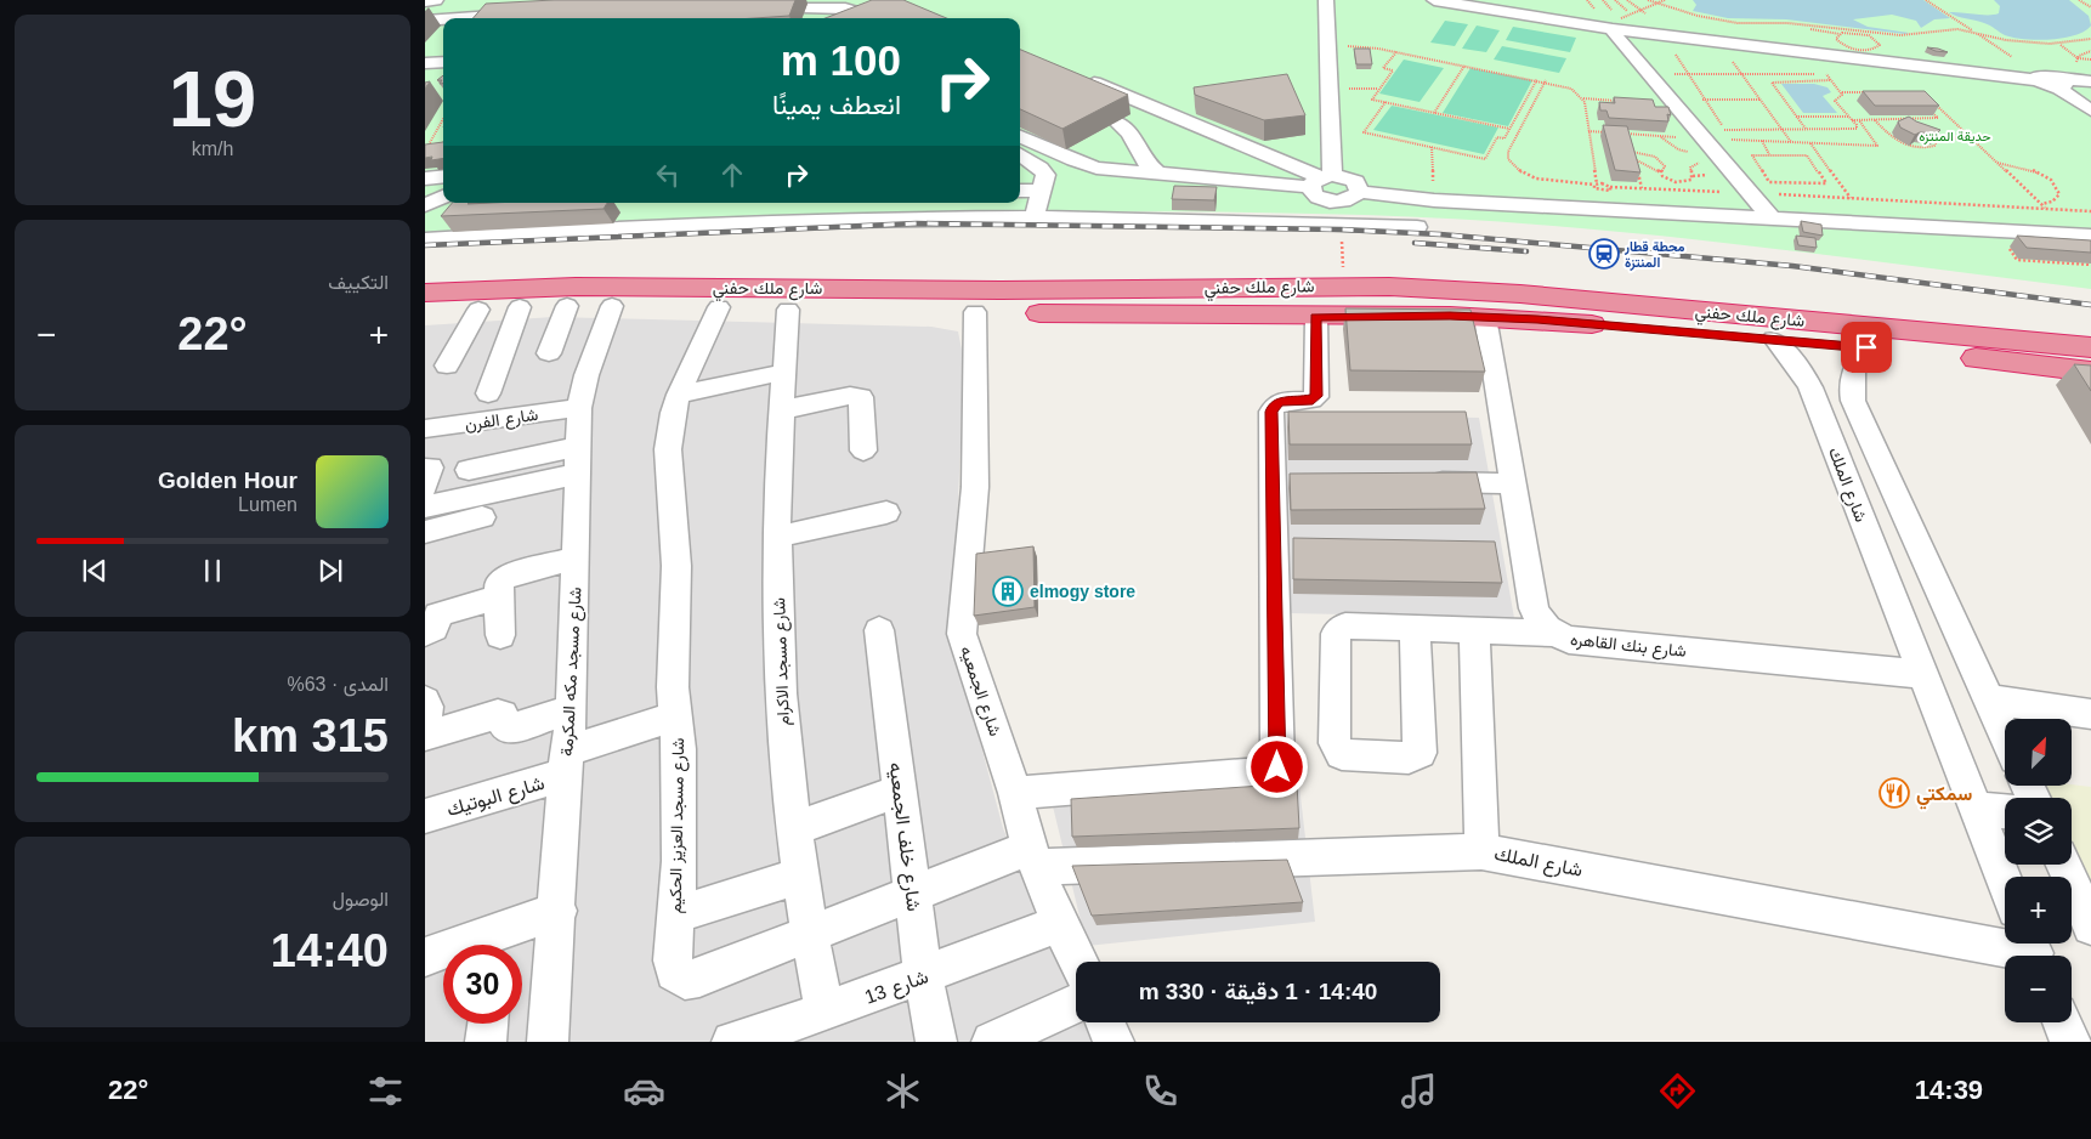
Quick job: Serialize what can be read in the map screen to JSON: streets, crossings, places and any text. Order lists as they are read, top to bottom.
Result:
{
  "streets": {
    "highway": ["شارع ملك حفني"],
    "street": [
      "شارع الفرن",
      "شارع الملك",
      "شارع بنك القاهره",
      "شارع مسجد الاكرام",
      "شارع مسجد مكه المكرمة",
      "شارع الجمعيه",
      "شارع البوتيك",
      "شارع مسجد العزيز الحكيم",
      "شارع خلف الجمعيه",
      "شارع 13"
    ]
  },
  "crossings": [
    ["شارع ملك حفني", "شارع الملك"],
    ["شارع ملك حفني", "شارع بنك القاهره"],
    ["شارع ملك حفني", "شارع مسجد الاكرام"],
    ["شارع ملك حفني", "شارع مسجد مكه المكرمة"],
    ["شارع ملك حفني", "شارع الجمعيه"],
    ["شارع ملك حفني", "شارع مسجد العزيز الحكيم"],
    ["شارع الفرن", "شارع مسجد مكه المكرمة"],
    ["شارع الملك", "شارع بنك القاهره"],
    ["شارع الملك", "شارع الجمعيه"],
    ["شارع الملك", "شارع مسجد العزيز الحكيم"],
    ["شارع مسجد الاكرام", "شارع مسجد العزيز الحكيم"],
    ["شارع مسجد الاكرام", "شارع 13"],
    ["شارع مسجد مكه المكرمة", "شارع البوتيك"],
    ["شارع الجمعيه", "شارع مسجد العزيز الحكيم"],
    ["شارع الجمعيه", "شارع 13"],
    ["شارع البوتيك", "شارع مسجد العزيز الحكيم"],
    ["شارع مسجد العزيز الحكيم", "شارع خلف الجمعيه"],
    ["شارع خلف الجمعيه", "شارع 13"]
  ],
  "parks": ["حديقة المنتزه"],
  "places": {
    "station": ["محطة قطار المنتزة"],
    "building": ["elmogy store"],
    "restaurant": ["سمكتي"]
  },
  "north": "top right",
  "page": {
    "tile": [
      ["19", "km/h"],
      "التكييف",
      ["المدى · 63%", "315 km"],
      ["الوصول", "14:40"]
    ],
    "turn": ["100 m", "انعطف يمينًا"],
    "heat": ["−", "22°", "+"],
    "song": ["Golden Hour", "Lumen"],
    "map_buttons": ["+", "−"],
    "limit": "30",
    "trip": "14:40 · 1 دقيقة · 330 m",
    "tabs": ["14:39", "22°"]
  }
}
